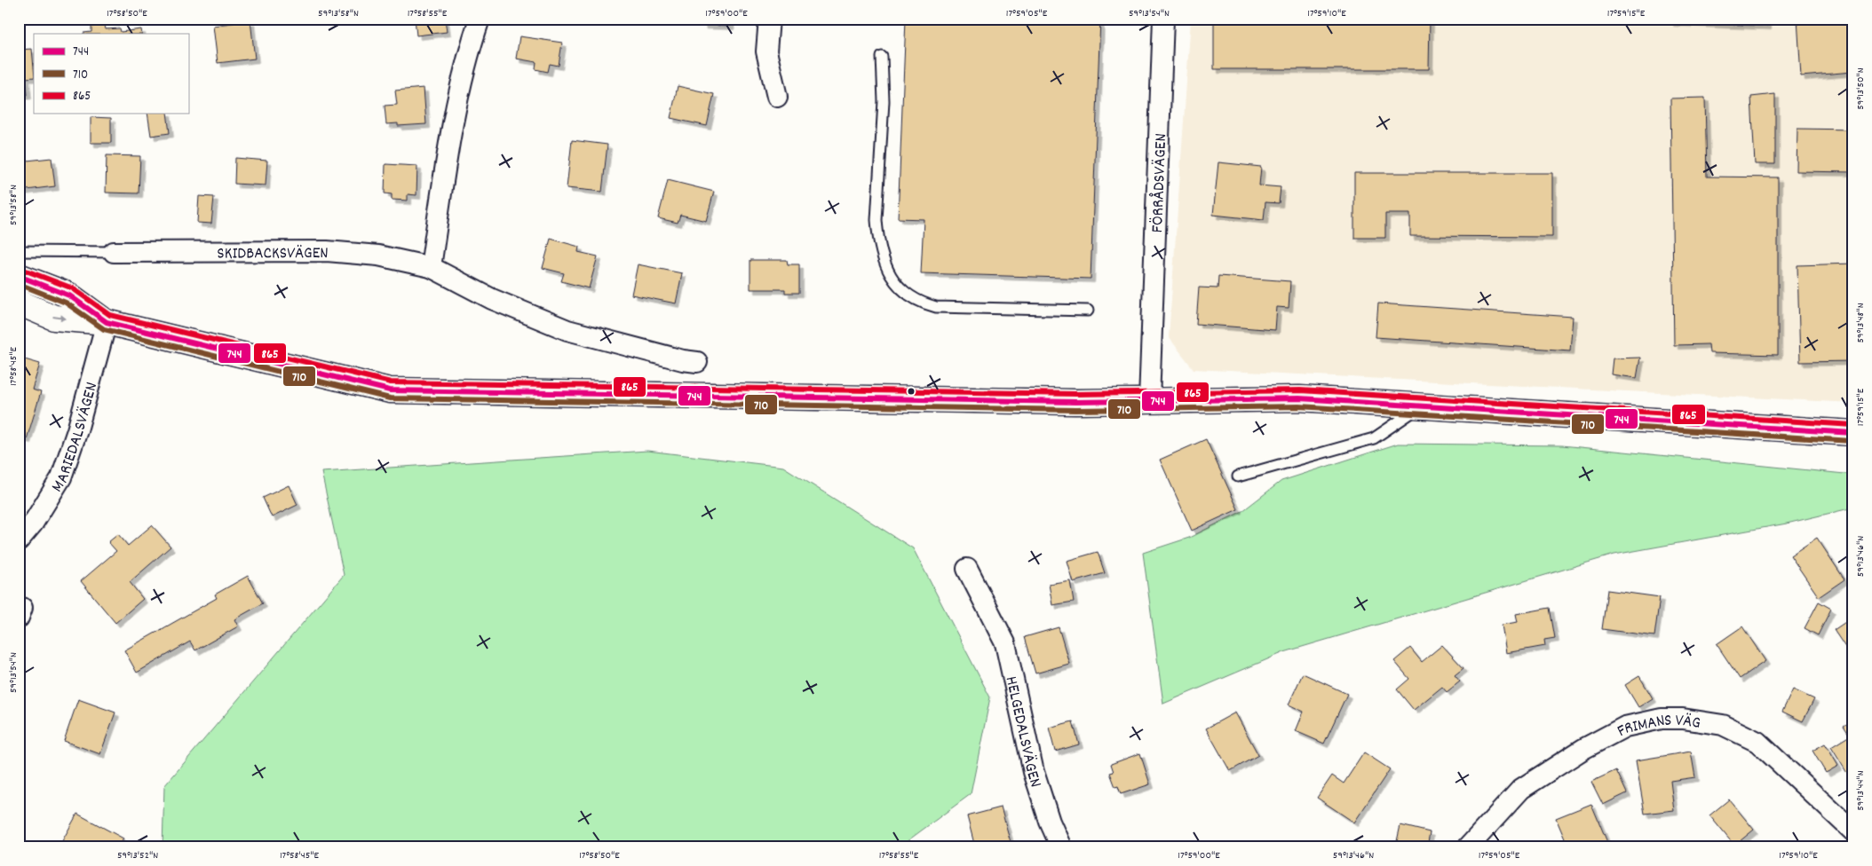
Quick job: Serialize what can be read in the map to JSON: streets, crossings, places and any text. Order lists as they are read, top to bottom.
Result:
{
  "streets": {
    "street": [
      "FÖRRÅDSVÄGEN",
      "SKIDBACKSVÄGEN",
      "MARIEDALSVÄGEN",
      "FRIMANS VÄG",
      "HELGEDALSVÄGEN"
    ]
  },
  "lines": ["transit line 865", "transit line 744", "transit line 710"],
  "legend": ["744", "710", "865"],
  "coordinates": [
    "17°58'50\"E",
    "59°13'58\"N",
    "17°58'55\"E",
    "17°59'00\"E",
    "17°59'05\"E",
    "59°13'54\"N",
    "17°59'10\"E",
    "17°59'15\"E",
    "59°13'50\"N",
    "59°13'48\"N",
    "17°58'45\"E",
    "59°13'46\"N",
    "59°13'44\"N",
    "59°13'52\"N"
  ]
}
